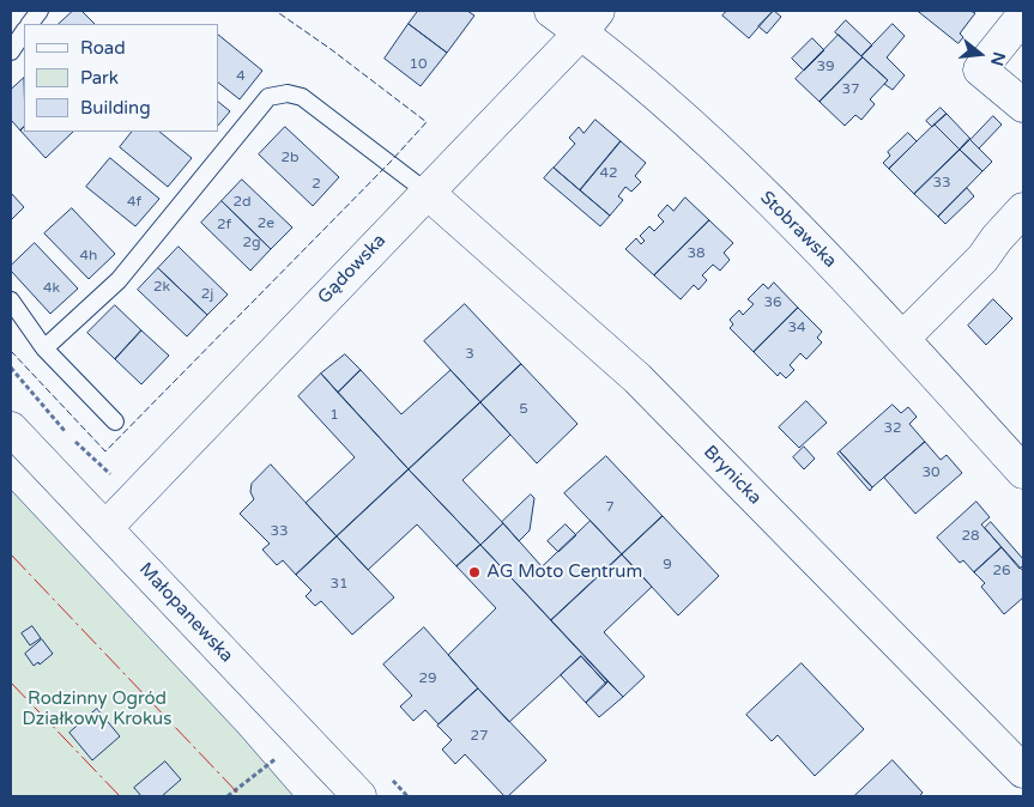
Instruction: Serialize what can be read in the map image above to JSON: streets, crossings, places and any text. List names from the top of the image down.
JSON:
{
  "streets": {
    "street": [
      "Stobrawska",
      "Gądowska",
      "Brynicka",
      "Małopanewska"
    ]
  },
  "crossings": [
    ["Stobrawska", "Gądowska"],
    ["Gądowska", "Brynicka"],
    ["Gądowska", "Małopanewska"]
  ],
  "parks": ["Rodzinny Ogród Działkowy Krokus"],
  "places": ["AG Moto Centrum"],
  "house_numbers": [
    "10",
    "39",
    "4",
    "37",
    "2b",
    "42",
    "33",
    "2",
    "4f",
    "2d",
    "2e",
    "2f",
    "2g",
    "38",
    "4h",
    "2k",
    "4k",
    "2j",
    "36",
    "34",
    "3",
    "5",
    "1",
    "32",
    "30",
    "7",
    "33",
    "28",
    "9",
    "26",
    "31",
    "29",
    "27"
  ],
  "legend": ["Road", "Park", "Building"],
  "north": "right"
}
